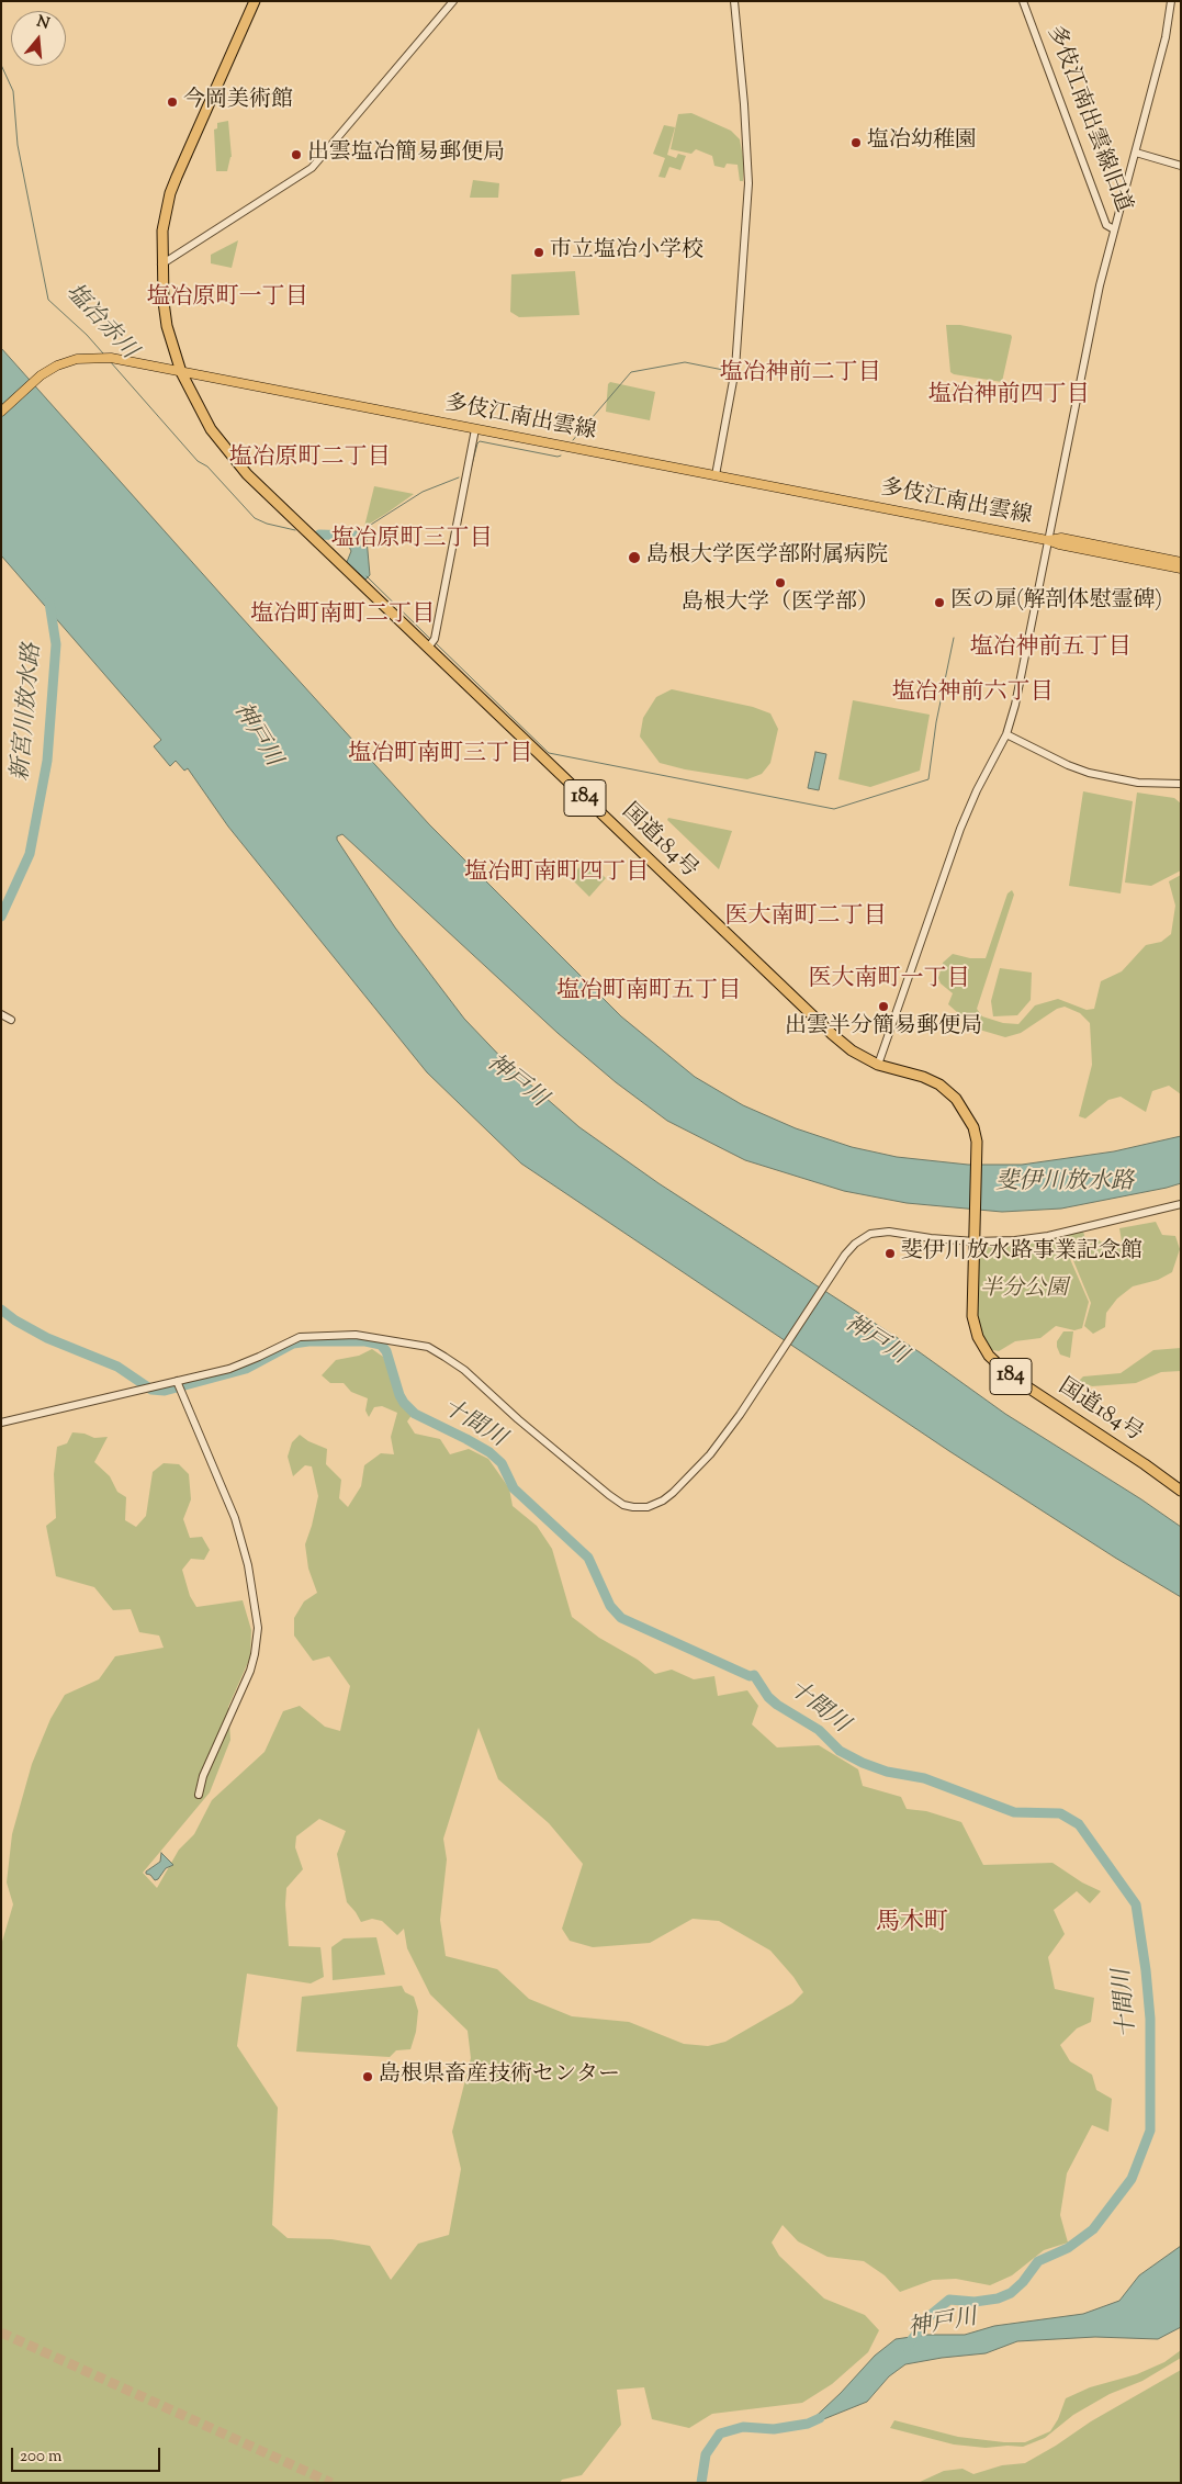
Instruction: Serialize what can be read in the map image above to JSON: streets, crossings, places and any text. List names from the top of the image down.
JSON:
{
  "streets": {
    "highway": ["184", "国道184号"],
    "main road": ["多伎江南出雲線"],
    "street": ["多伎江南出雲線旧道"]
  },
  "crossings": [
    ["多伎江南出雲線旧道", "多伎江南出雲線"],
    ["多伎江南出雲線旧道", "国道184号"],
    ["多伎江南出雲線", "国道184号"]
  ],
  "districts": [
    "塩冶原町一丁目",
    "塩冶神前二丁目",
    "塩冶神前四丁目",
    "塩冶原町二丁目",
    "塩冶原町三丁目",
    "塩冶町南町二丁目",
    "塩冶神前五丁目",
    "塩冶神前六丁目",
    "塩冶町南町三丁目",
    "塩冶町南町四丁目",
    "医大南町二丁目",
    "医大南町一丁目",
    "塩冶町南町五丁目",
    "馬木町"
  ],
  "water": [
    "塩冶赤川",
    "新宮川放水路",
    "神戸川",
    "斐伊川放水路",
    "十間川"
  ],
  "parks": ["半分公園"],
  "places": [
    "今岡美術館",
    "塩冶幼稚園",
    "出雲塩冶簡易郵便局",
    "市立塩冶小学校",
    "島根大学医学部附属病院",
    "島根大学（医学部）",
    "医の扉(解剖体慰霊碑)",
    "出雲半分簡易郵便局",
    "斐伊川放水路事業記念館",
    "島根県畜産技術センター"
  ],
  "scale_bar": "200 m",
  "north": "top"
}
